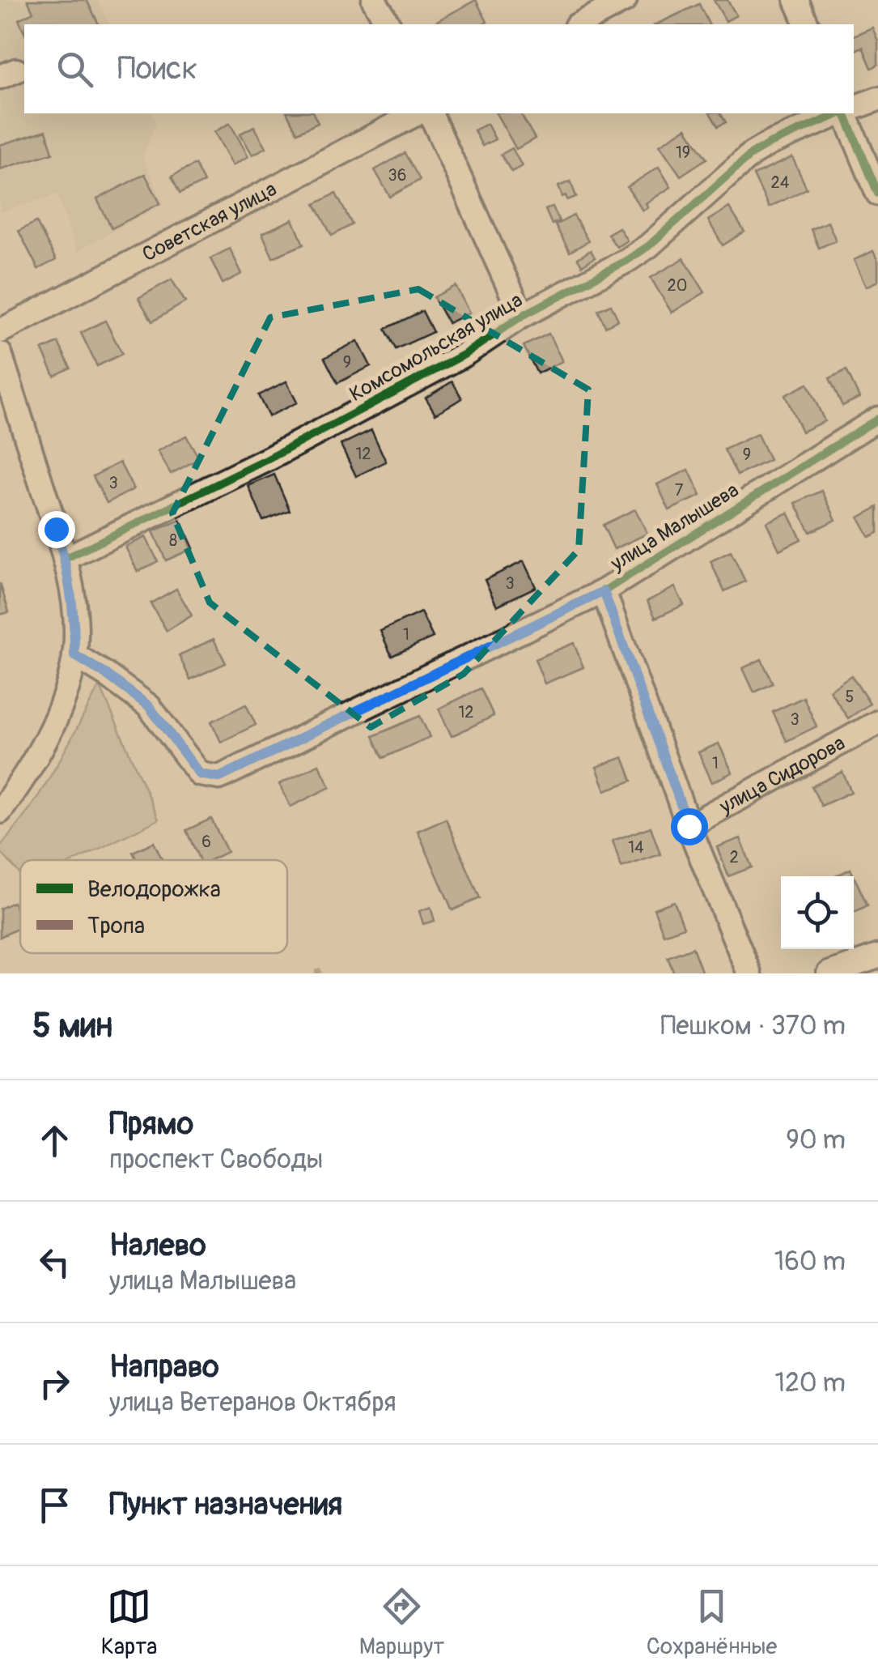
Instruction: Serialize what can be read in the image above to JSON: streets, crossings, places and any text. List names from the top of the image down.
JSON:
{
  "streets": {
    "street": [
      "Советская улица",
      "Комсомольская улица",
      "улица Малышева",
      "улица Сидорова"
    ]
  },
  "house_numbers": [
    "19",
    "36",
    "24",
    "20",
    "9",
    "12",
    "9",
    "3",
    "7",
    "8",
    "3",
    "1",
    "5",
    "12",
    "3",
    "1",
    "6",
    "14",
    "2"
  ],
  "legend": ["Велодорожка", "Тропа"],
  "page": {
    "search": "Поиск",
    "heading": ["5 мин", "Пешком · 370 m"],
    "list": [
      ["Прямо", "проспект Свободы", "90 m"],
      ["Налево", "улица Малышева", "160 m"],
      ["Направо", "улица Ветеранов Октября", "120 m"],
      "Пункт назначения"
    ],
    "nav": ["Карта", "Маршрут", "Сохранённые"]
  }
}
